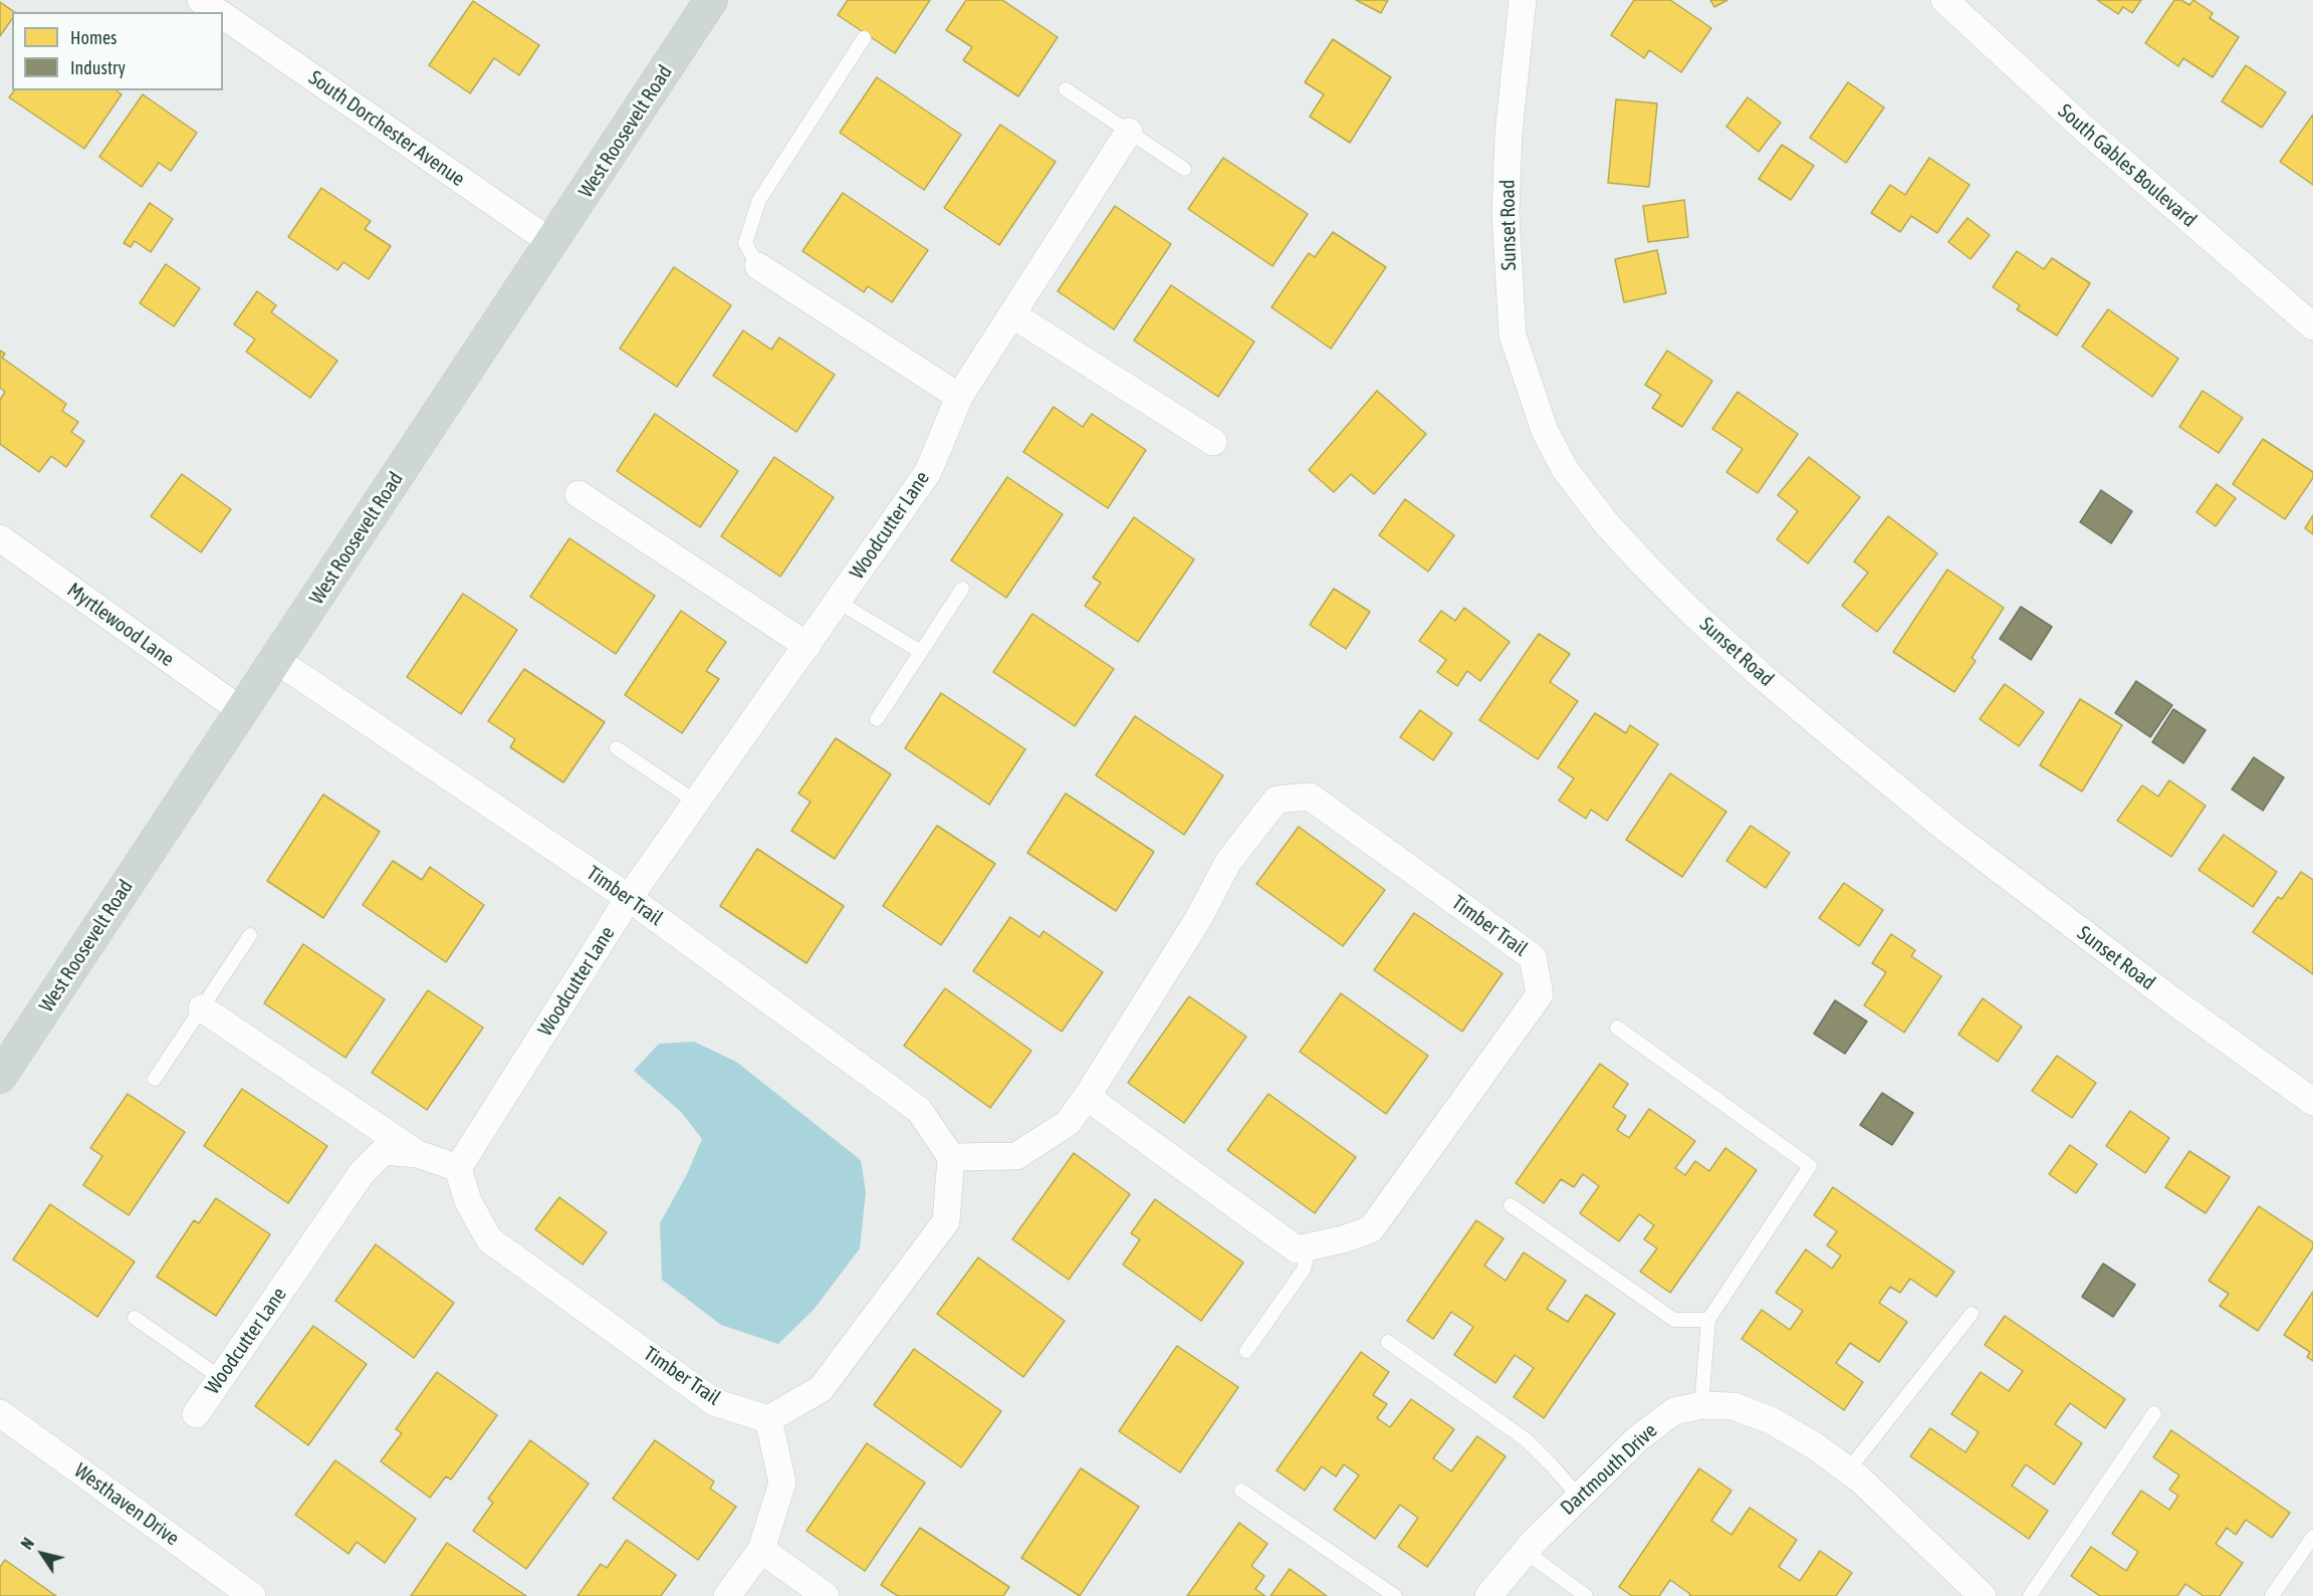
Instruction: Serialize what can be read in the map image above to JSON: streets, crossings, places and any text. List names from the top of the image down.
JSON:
{
  "streets": {
    "main road": ["West Roosevelt Road"],
    "street": [
      "South Dorchester Avenue",
      "South Gables Boulevard",
      "Sunset Road",
      "Woodcutter Lane",
      "Myrtlewood Lane",
      "Timber Trail",
      "Dartmouth Drive",
      "Westhaven Drive"
    ]
  },
  "crossings": [
    ["South Dorchester Avenue", "West Roosevelt Road"],
    ["West Roosevelt Road", "Myrtlewood Lane"],
    ["West Roosevelt Road", "Timber Trail"],
    ["Woodcutter Lane", "Timber Trail"]
  ],
  "legend": ["Homes", "Industry"],
  "north": "top left"
}
